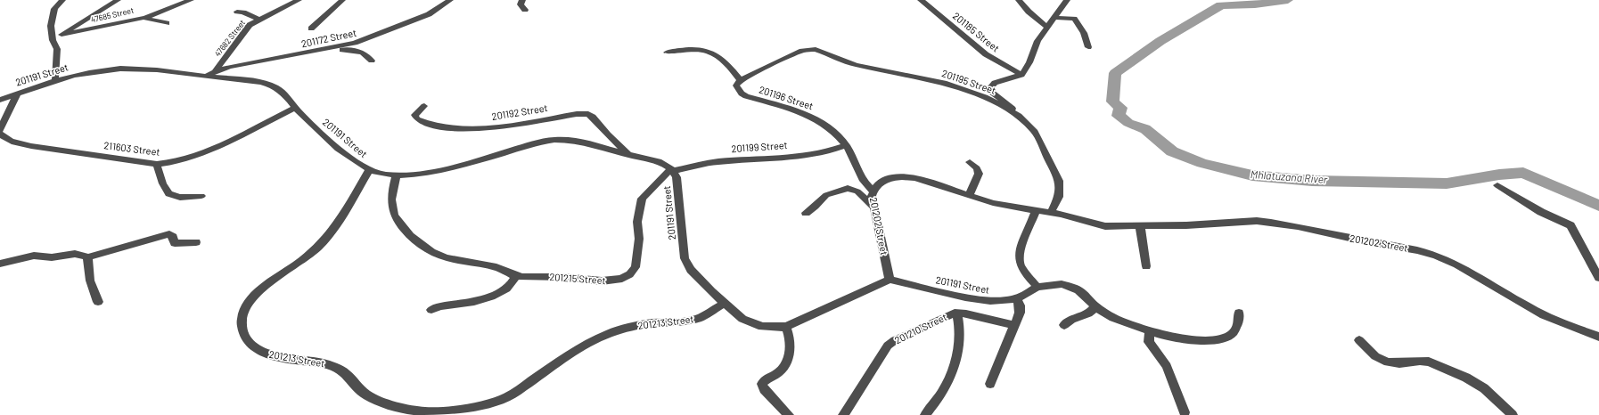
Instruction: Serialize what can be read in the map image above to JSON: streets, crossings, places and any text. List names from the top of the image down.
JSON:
{
  "streets": {
    "street": [
      "47685 Street",
      "201185 Street",
      "47682 Street",
      "201172 Street",
      "201191 Street",
      "201195 Street",
      "201196 Street",
      "201192 Street",
      "201199 Street",
      "211603 Street",
      "201202 Street",
      "201215 Street",
      "201213 Street",
      "201210 Street"
    ]
  },
  "crossings": [
    ["47682 Street", "201172 Street"],
    ["201172 Street", "201191 Street"],
    ["201191 Street", "201192 Street"],
    ["201191 Street", "201199 Street"],
    ["201191 Street", "211603 Street"],
    ["201191 Street", "201202 Street"],
    ["201191 Street", "201215 Street"],
    ["201191 Street", "201213 Street"],
    ["201195 Street", "201196 Street"],
    ["201195 Street", "201202 Street"],
    ["201196 Street", "201199 Street"],
    ["201196 Street", "201202 Street"],
    ["201199 Street", "201215 Street"]
  ],
  "water": ["Mhlatuzana River"]
}
